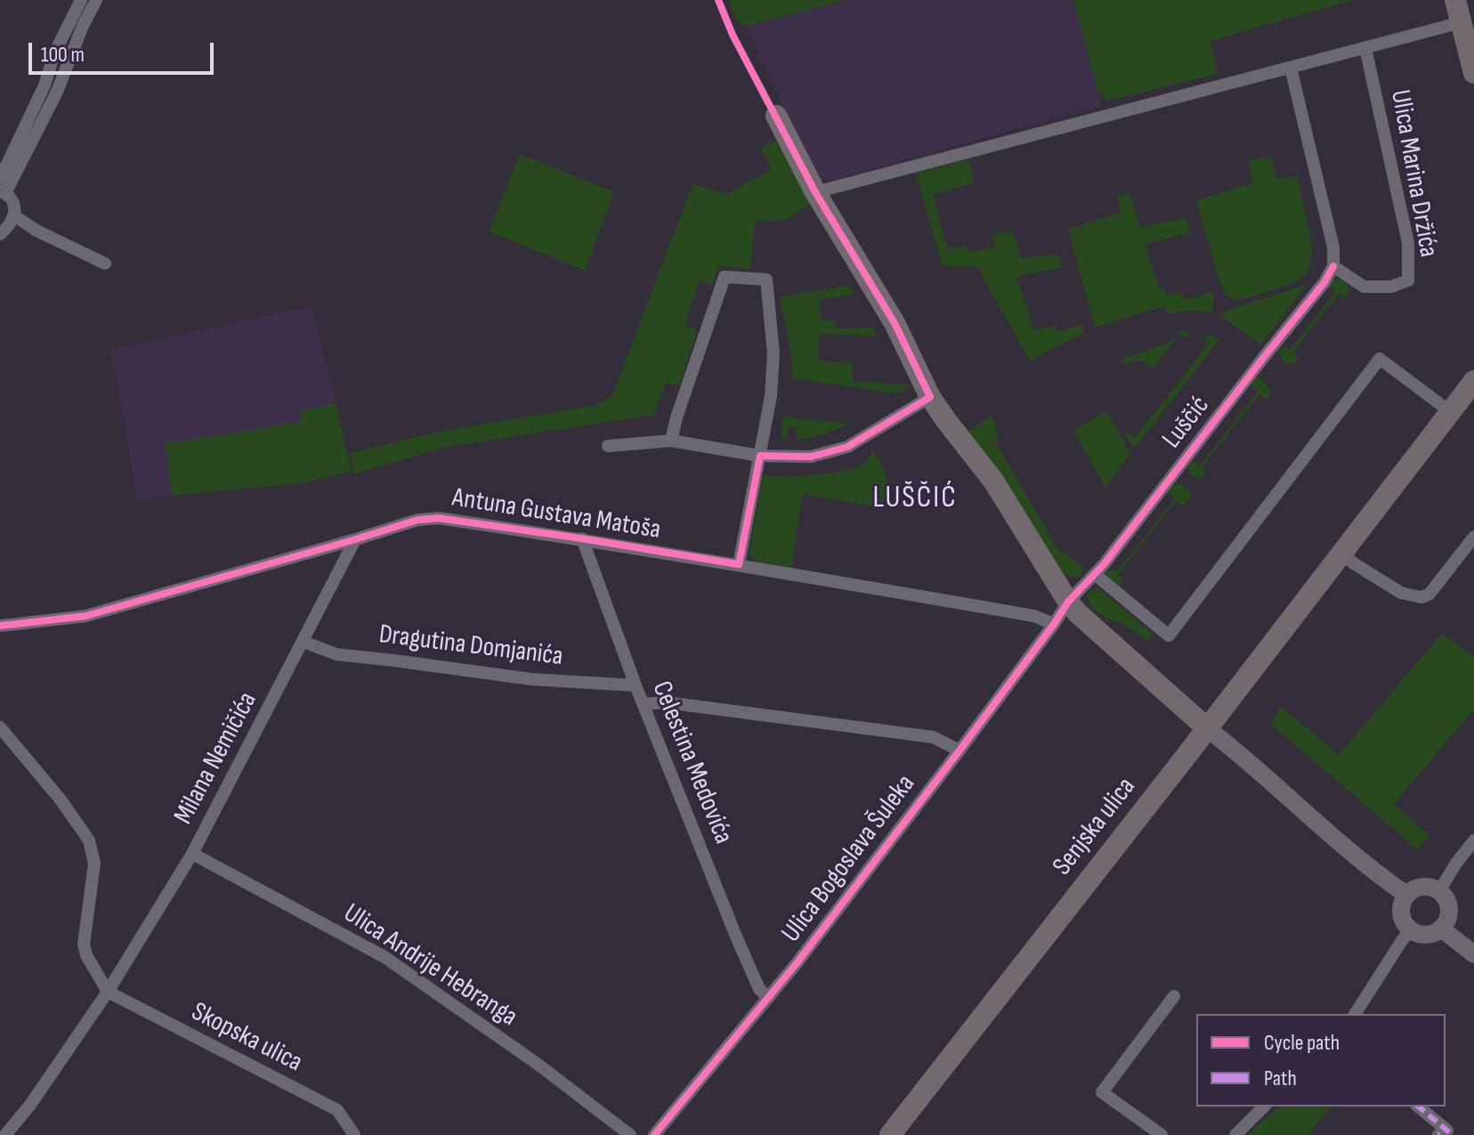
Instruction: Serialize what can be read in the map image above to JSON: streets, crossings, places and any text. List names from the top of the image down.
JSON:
{
  "streets": {
    "main road": ["Senjska ulica"],
    "street": [
      "Ulica Marina Držića",
      "Luščić",
      "Antuna Gustava Matoša",
      "Dragutina Domjanića",
      "Milana Nemičića",
      "Celestina Medovića",
      "Ulica Bogoslava Šuleka",
      "Ulica Andrije Hebranga",
      "Skopska ulica"
    ]
  },
  "crossings": [
    ["Ulica Marina Držića", "Luščić"],
    ["Luščić", "Ulica Bogoslava Šuleka"],
    ["Antuna Gustava Matoša", "Milana Nemičića"],
    ["Antuna Gustava Matoša", "Celestina Medovića"],
    ["Antuna Gustava Matoša", "Ulica Bogoslava Šuleka"],
    ["Dragutina Domjanića", "Milana Nemičića"],
    ["Dragutina Domjanića", "Celestina Medovića"],
    ["Milana Nemičića", "Ulica Andrije Hebranga"],
    ["Milana Nemičića", "Skopska ulica"],
    ["Celestina Medovića", "Ulica Bogoslava Šuleka"]
  ],
  "districts": ["LUŠČIĆ"],
  "legend": ["Cycle path", "Path"],
  "scale_bar": "100 m"
}
